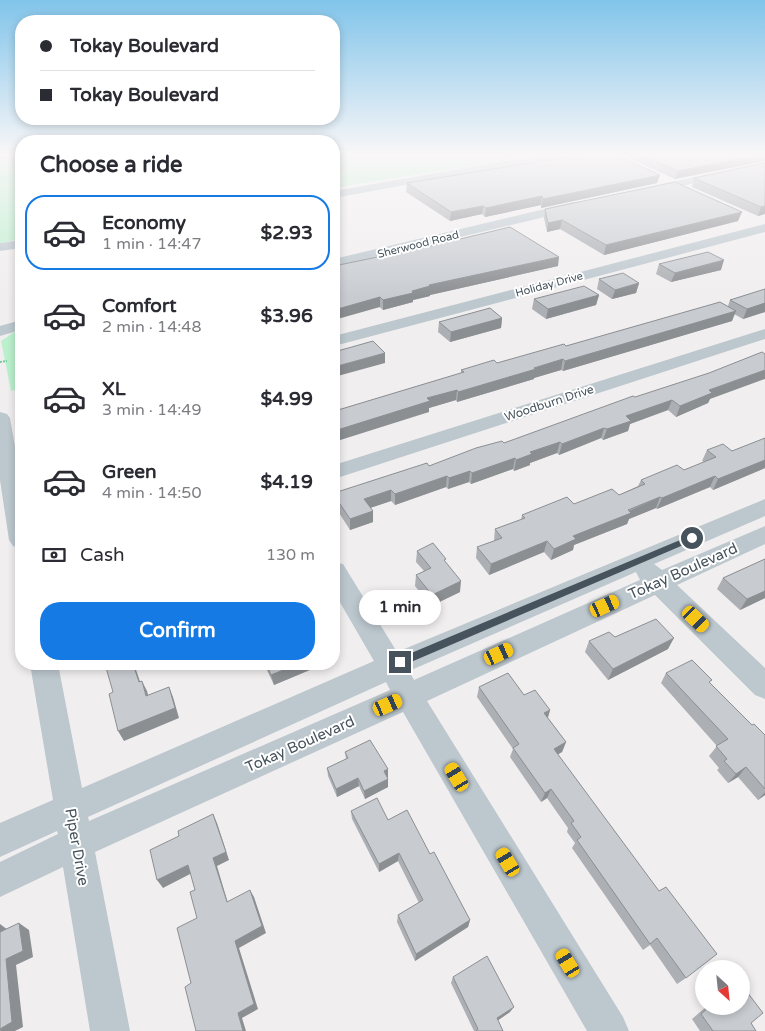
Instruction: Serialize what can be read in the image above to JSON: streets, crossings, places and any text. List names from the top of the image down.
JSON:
{
  "streets": {
    "street": [
      "Sherwood Road",
      "Holiday Drive",
      "Woodburn Drive",
      "Tokay Boulevard",
      "Piper Drive"
    ]
  },
  "crossings": [
    ["Tokay Boulevard", "Piper Drive"]
  ],
  "north": "bottom right",
  "page": {
    "banner": ["Tokay Boulevard", "Tokay Boulevard"],
    "heading": "Choose a ride",
    "list": [
      {
        "name": "Economy",
        "note": "1 min · 14:47",
        "value": "$2.93"
      },
      {
        "name": "Comfort",
        "note": "2 min · 14:48",
        "value": "$3.96"
      },
      {
        "name": "XL",
        "note": "3 min · 14:49",
        "value": "$4.99"
      },
      {
        "name": "Green",
        "note": "4 min · 14:50",
        "value": "$4.19"
      }
    ],
    "pay": ["Cash", "130 m"],
    "bubble": "1 min",
    "buttons": "Confirm"
  }
}
